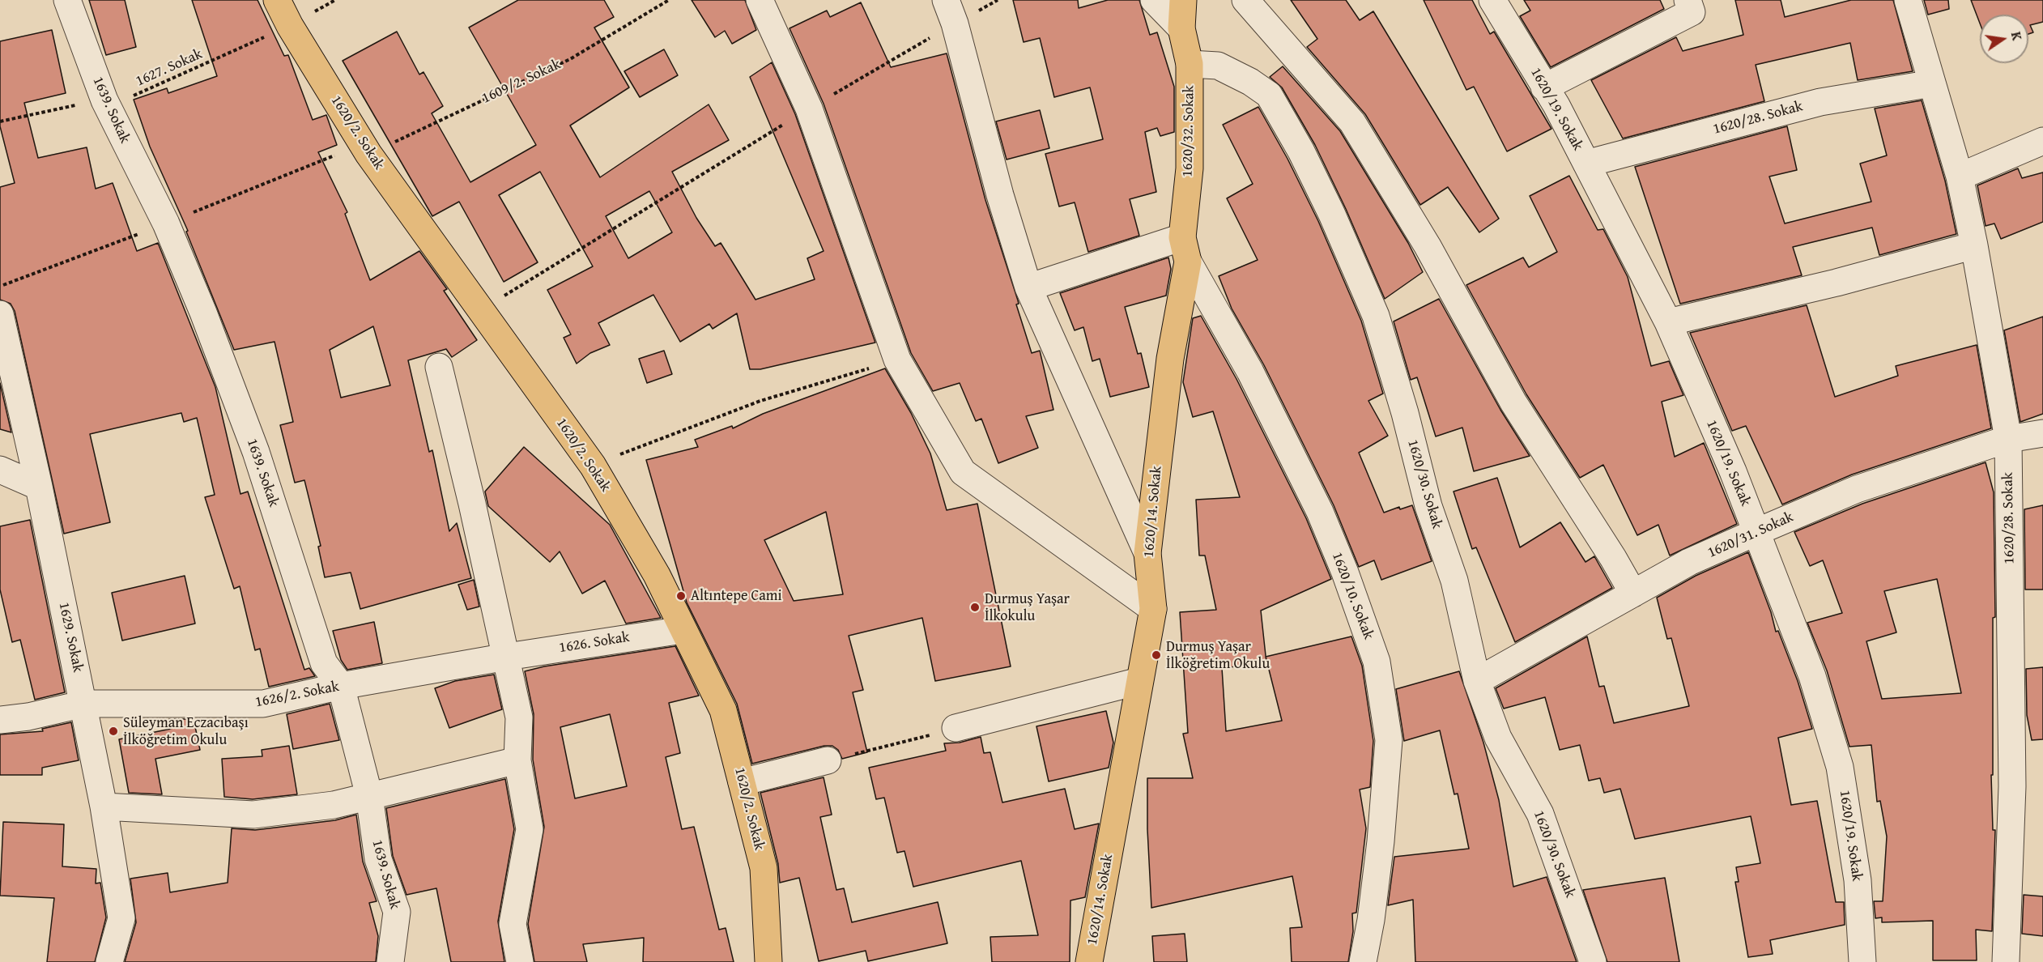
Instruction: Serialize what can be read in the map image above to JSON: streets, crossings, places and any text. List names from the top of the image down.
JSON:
{
  "streets": {
    "main road": ["1620/32. Sokak", "1620/2. Sokak", "1620/14. Sokak"],
    "street": [
      "1620/19. Sokak",
      "1639. Sokak",
      "1620/28. Sokak",
      "1620/30. Sokak",
      "1620/31. Sokak",
      "1620/10. Sokak",
      "1629. Sokak",
      "1626. Sokak",
      "1626/2. Sokak"
    ],
    "path": ["1627. Sokak", "1609/2. Sokak"]
  },
  "crossings": [
    ["1627. Sokak", "1639. Sokak"],
    ["1627. Sokak", "1620/2. Sokak"],
    ["1609/2. Sokak", "1620/2. Sokak"],
    ["1620/19. Sokak", "1620/28. Sokak"],
    ["1620/19. Sokak", "1620/31. Sokak"],
    ["1639. Sokak", "1626/2. Sokak"],
    ["1620/28. Sokak", "1620/31. Sokak"],
    ["1620/32. Sokak", "1620/30. Sokak"],
    ["1620/32. Sokak", "1620/14. Sokak"],
    ["1620/32. Sokak", "1620/10. Sokak"],
    ["1620/2. Sokak", "1626. Sokak"],
    ["1620/30. Sokak", "1620/31. Sokak"],
    ["1620/14. Sokak", "1620/10. Sokak"],
    ["1629. Sokak", "1626/2. Sokak"],
    ["1626. Sokak", "1626/2. Sokak"]
  ],
  "places": [
    "Altıntepe Cami",
    "Durmuş Yaşar İlkokulu",
    "Durmuş Yaşar İlköğretim Okulu",
    "Süleyman Eczacıbaşı İlköğretim Okulu"
  ],
  "north": "right"
}
